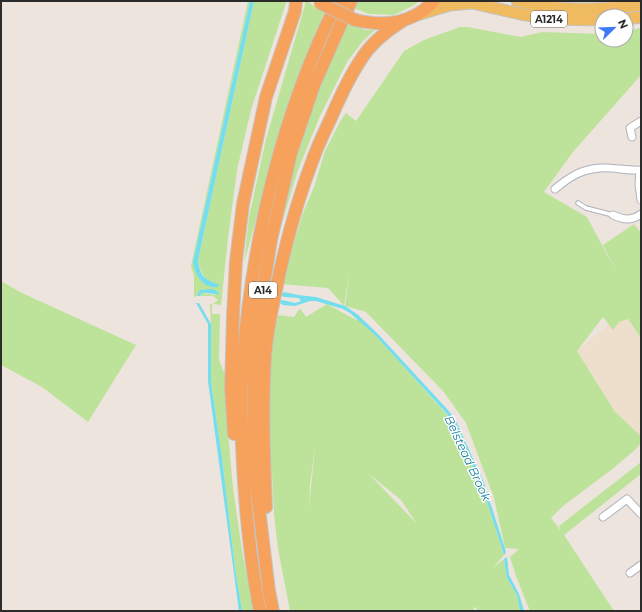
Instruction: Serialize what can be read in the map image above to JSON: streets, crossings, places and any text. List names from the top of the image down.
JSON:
{
  "streets": {
    "highway": ["A14"],
    "main road": ["A1214"]
  },
  "water": ["Belstead Brook"],
  "north": "top right"
}
